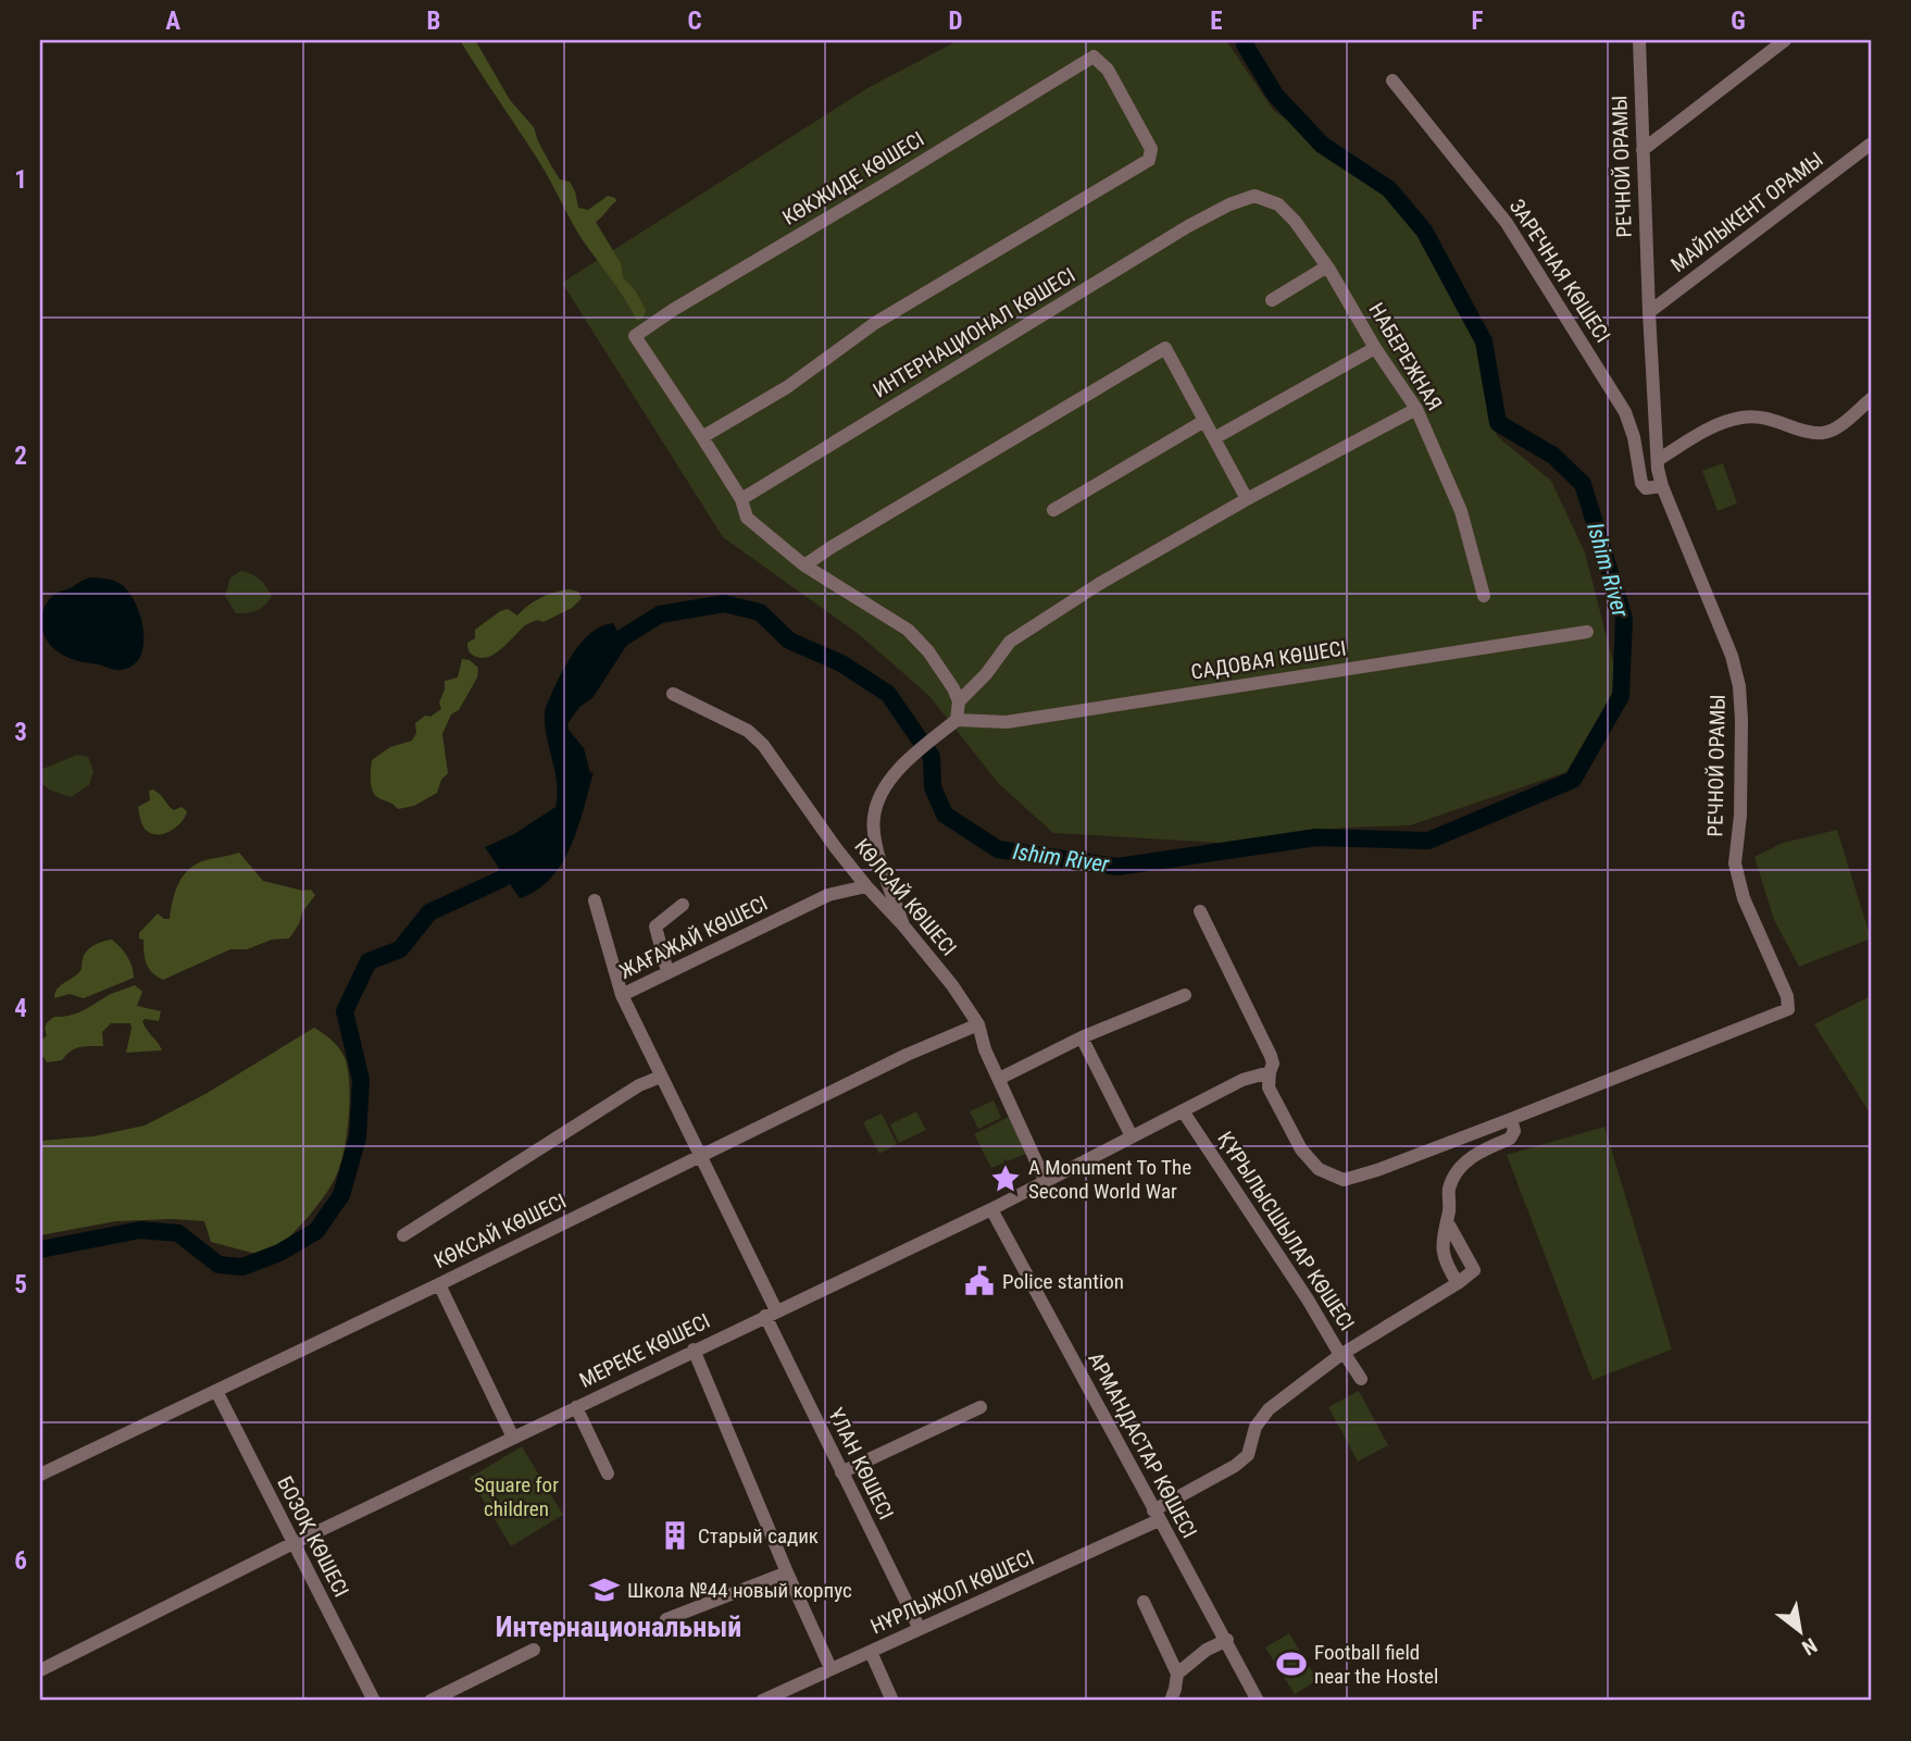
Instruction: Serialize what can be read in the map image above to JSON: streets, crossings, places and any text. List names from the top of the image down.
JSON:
{
  "streets": {
    "street": [
      "РЕЧНОЙ ОРАМЫ",
      "КӨКЖИДЕ КӨШЕСІ",
      "МАЙЛЫКЕНТ ОРАМЫ",
      "ЗАРЕЧНАЯ КӨШЕСІ",
      "ИНТЕРНАЦИОНАЛ КӨШЕСІ",
      "НАБЕРЕЖНАЯ",
      "САДОВАЯ КӨШЕСІ",
      "КӨЛСАЙ КӨШЕСІ",
      "ЖАҒАЖАЙ КӨШЕСІ",
      "КӨКСАЙ КӨШЕСІ",
      "ҚҰРЫЛЫСШЫЛАР КӨШЕСІ",
      "МЕРЕКЕ КӨШЕСІ",
      "АРМАНДАСТАР КӨШЕСІ",
      "ҰЛАН КӨШЕСІ",
      "БОЗОҚ КӨШЕСІ",
      "НҰРЛЫЖОЛ КӨШЕСІ"
    ]
  },
  "crossings": [
    ["РЕЧНОЙ ОРАМЫ", "МАЙЛЫКЕНТ ОРАМЫ"],
    ["РЕЧНОЙ ОРАМЫ", "ЗАРЕЧНАЯ КӨШЕСІ"],
    ["РЕЧНОЙ ОРАМЫ", "МЕРЕКЕ КӨШЕСІ"],
    ["ИНТЕРНАЦИОНАЛ КӨШЕСІ", "НАБЕРЕЖНАЯ"],
    ["КӨЛСАЙ КӨШЕСІ", "ЖАҒАЖАЙ КӨШЕСІ"],
    ["КӨЛСАЙ КӨШЕСІ", "КӨКСАЙ КӨШЕСІ"],
    ["КӨЛСАЙ КӨШЕСІ", "МЕРЕКЕ КӨШЕСІ"],
    ["ЖАҒАЖАЙ КӨШЕСІ", "КӨКСАЙ КӨШЕСІ"],
    ["ЖАҒАЖАЙ КӨШЕСІ", "ҰЛАН КӨШЕСІ"],
    ["КӨКСАЙ КӨШЕСІ", "ҰЛАН КӨШЕСІ"],
    ["КӨКСАЙ КӨШЕСІ", "БОЗОҚ КӨШЕСІ"],
    ["ҚҰРЫЛЫСШЫЛАР КӨШЕСІ", "МЕРЕКЕ КӨШЕСІ"],
    ["ҚҰРЫЛЫСШЫЛАР КӨШЕСІ", "АРМАНДАСТАР КӨШЕСІ"],
    ["ҚҰРЫЛЫСШЫЛАР КӨШЕСІ", "НҰРЛЫЖОЛ КӨШЕСІ"],
    ["МЕРЕКЕ КӨШЕСІ", "АРМАНДАСТАР КӨШЕСІ"],
    ["МЕРЕКЕ КӨШЕСІ", "ҰЛАН КӨШЕСІ"],
    ["МЕРЕКЕ КӨШЕСІ", "БОЗОҚ КӨШЕСІ"],
    ["АРМАНДАСТАР КӨШЕСІ", "НҰРЛЫЖОЛ КӨШЕСІ"],
    ["ҰЛАН КӨШЕСІ", "НҰРЛЫЖОЛ КӨШЕСІ"]
  ],
  "districts": ["Интернациональный"],
  "water": ["Ishim River"],
  "parks": ["Square for children"],
  "places": {
    "place": ["A Monument To The Second World War"],
    "public building": ["Police stantion"],
    "building": ["Старый садик"],
    "school or university": ["Школа №44 новый корпус"],
    "sports": ["Football field near the Hostel"]
  },
  "north": "bottom right",
  "grid": {
    "columns": [
      "A",
      "B",
      "C",
      "D",
      "E",
      "F",
      "G"
    ],
    "rows": [
      "1",
      "2",
      "3",
      "4",
      "5",
      "6"
    ]
  }
}
